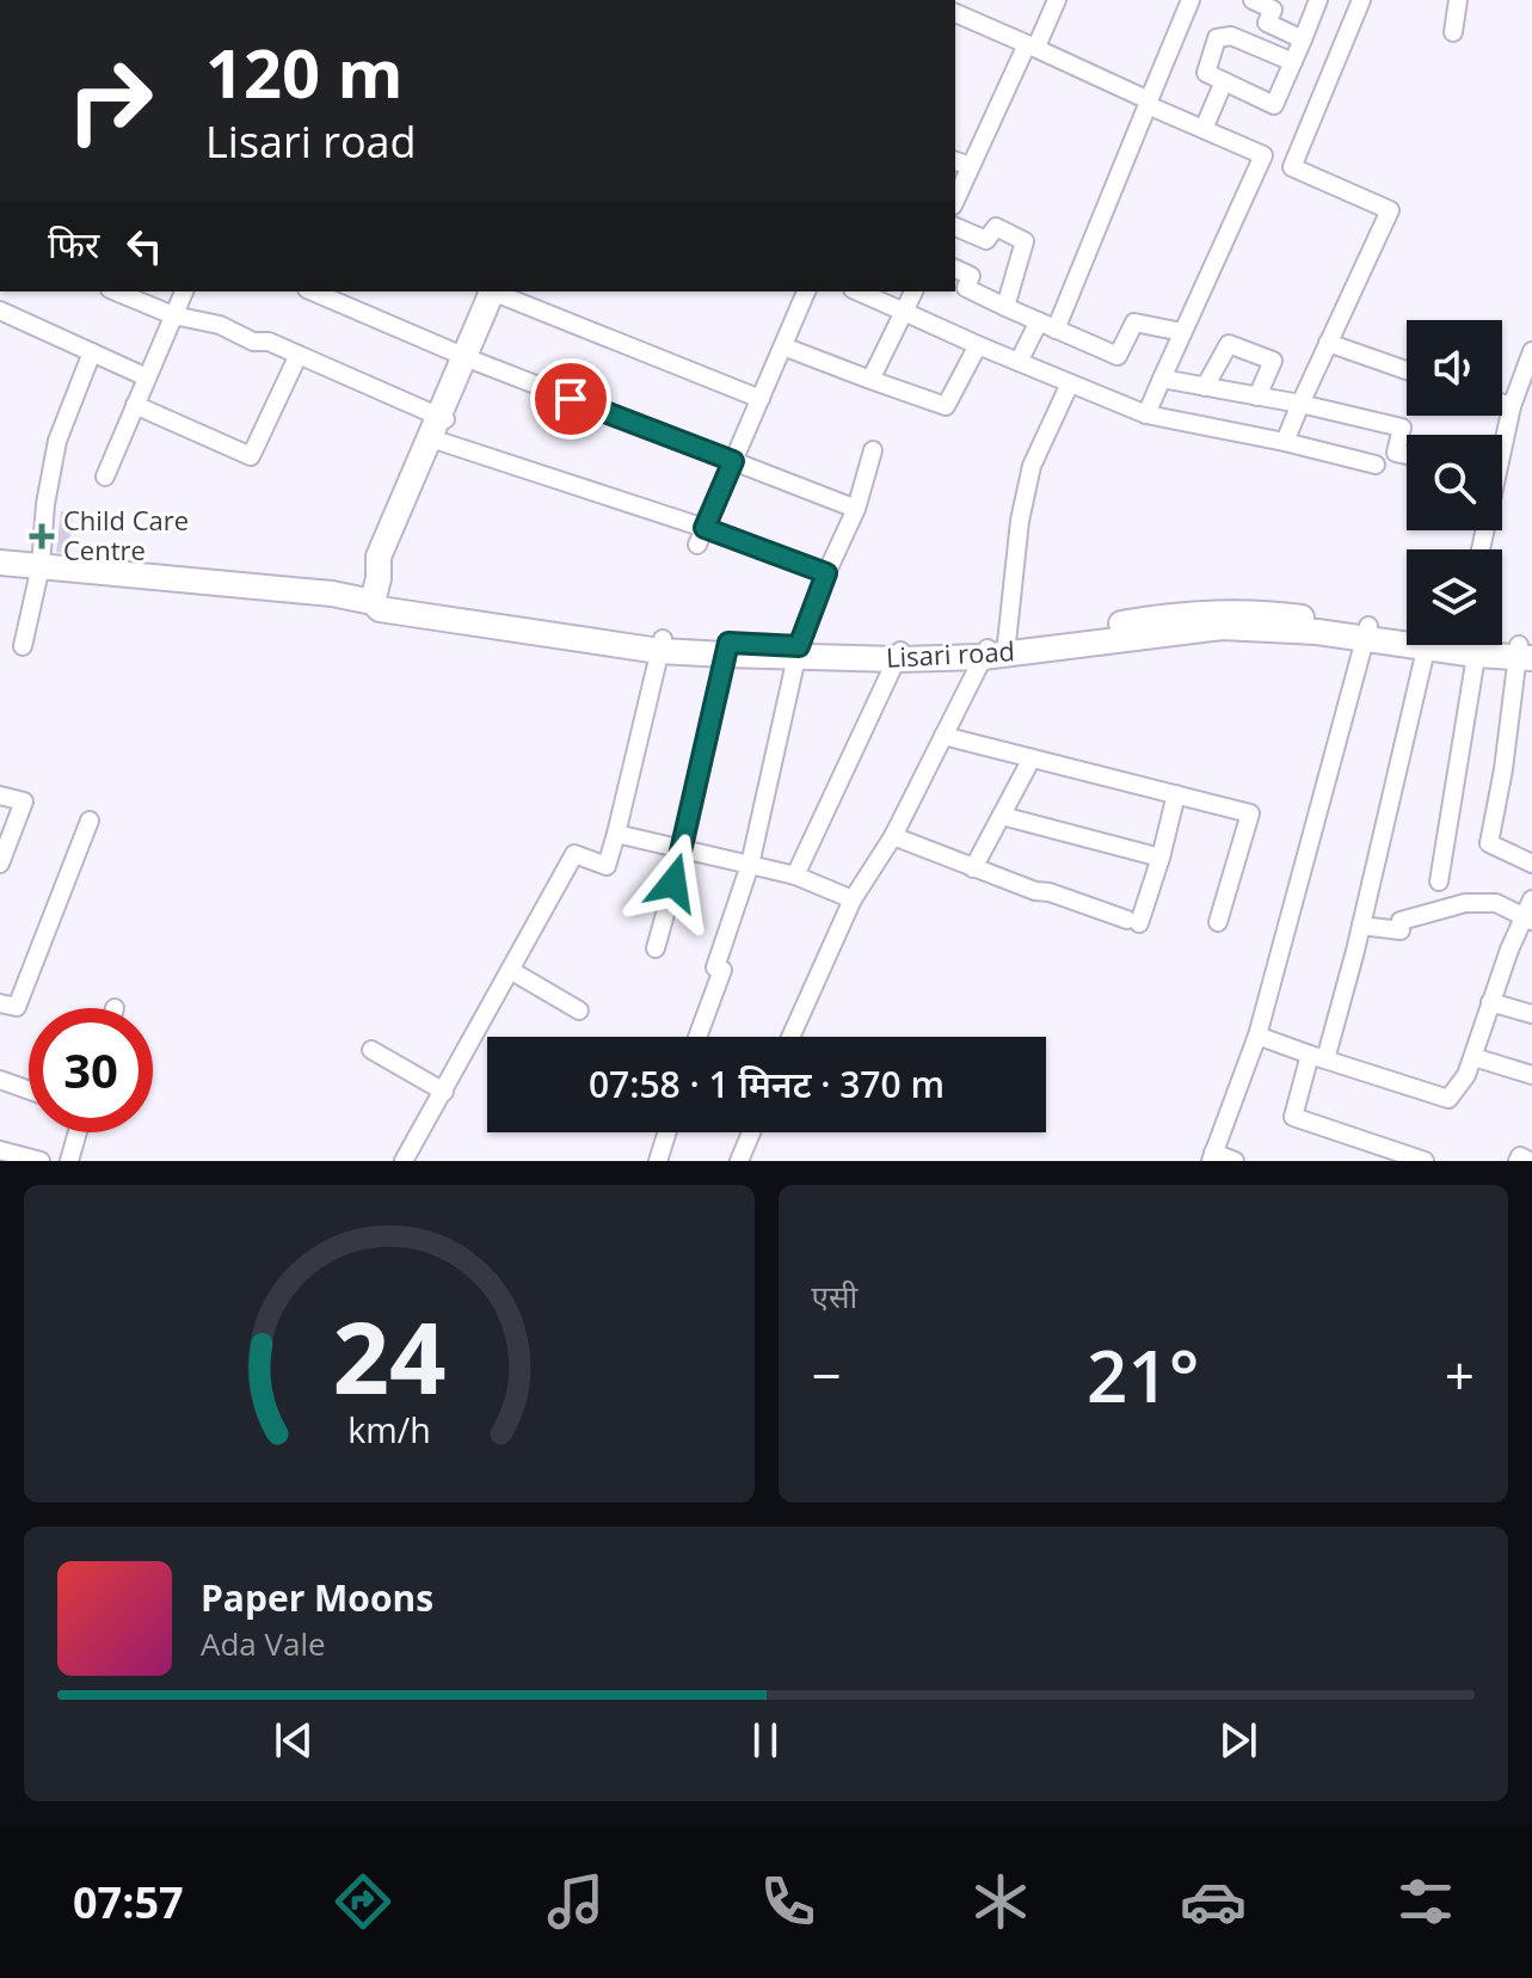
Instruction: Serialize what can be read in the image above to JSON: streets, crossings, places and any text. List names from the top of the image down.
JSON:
{
  "streets": {
    "street": ["Lisari road"]
  },
  "places": {
    "health": ["Child Care Centre"]
  },
  "page": {
    "turn": ["120 m", "Lisari road"],
    "then": "फिर",
    "limit": "30",
    "trip": "07:58 · 1 मिनट · 370 m",
    "tile": "एसी",
    "heat": ["−", "21°", "+"],
    "song": ["Paper Moons", "Ada Vale"],
    "tabs": "07:57",
    "gauge": ["24", "km/h"]
  }
}
